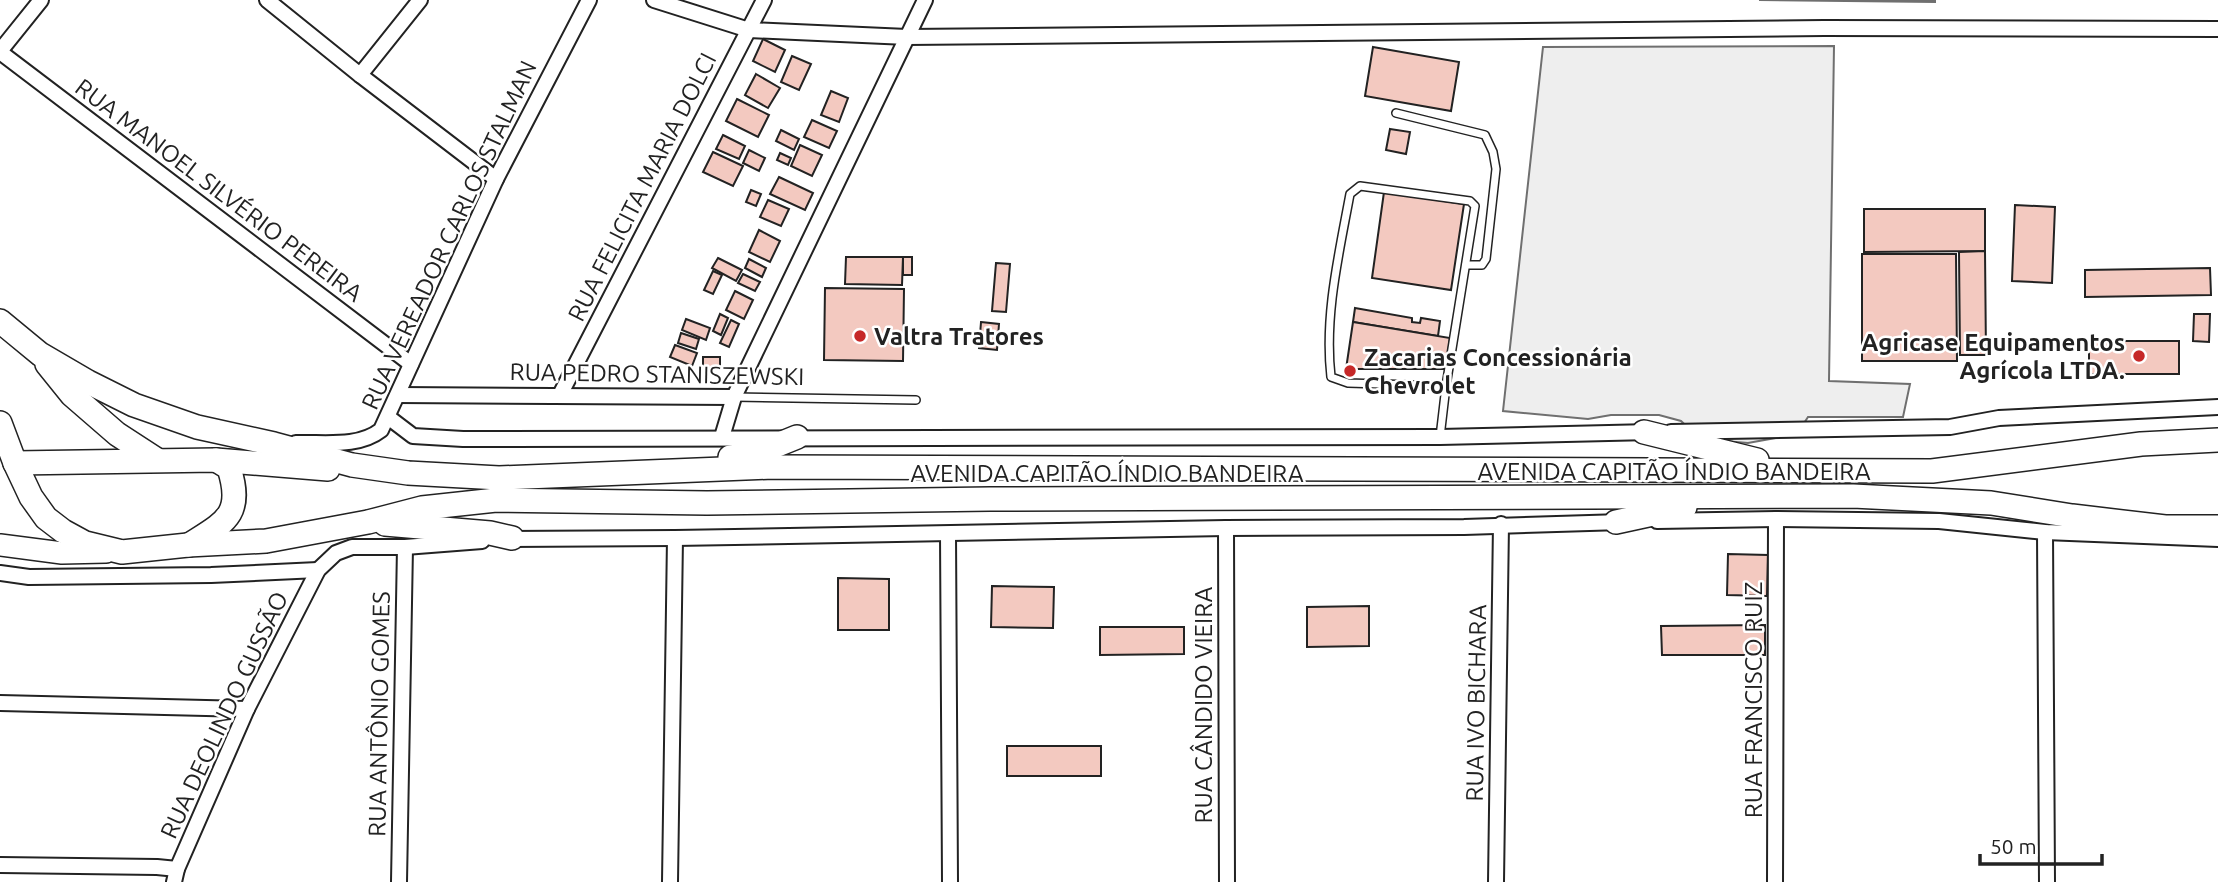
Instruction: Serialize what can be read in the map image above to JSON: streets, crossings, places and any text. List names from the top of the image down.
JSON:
{
  "streets": {
    "main road": ["AVENIDA CAPITÃO ÍNDIO BANDEIRA"],
    "street": [
      "RUA FELICITA MARIA DOLCI",
      "RUA MANOEL SILVÉRIO PEREIRA",
      "RUA VEREADOR CARLOS STALMAN",
      "RUA PEDRO STANISZEWSKI",
      "RUA FRANCISCO RUIZ",
      "RUA IVO BICHARA",
      "RUA CÂNDIDO VIEIRA",
      "RUA ANTÔNIO GOMES",
      "RUA DEOLINDO GUSSÃO"
    ]
  },
  "crossings": [
    ["RUA FELICITA MARIA DOLCI", "RUA PEDRO STANISZEWSKI"],
    ["RUA MANOEL SILVÉRIO PEREIRA", "RUA VEREADOR CARLOS STALMAN"],
    ["RUA VEREADOR CARLOS STALMAN", "RUA PEDRO STANISZEWSKI"]
  ],
  "places": ["Valtra Tratores", "Agricase Equipamentos Agrícola LTDA.", "Zacarias Concessionária Chevrolet"],
  "scale_bar": "50 m"
}
